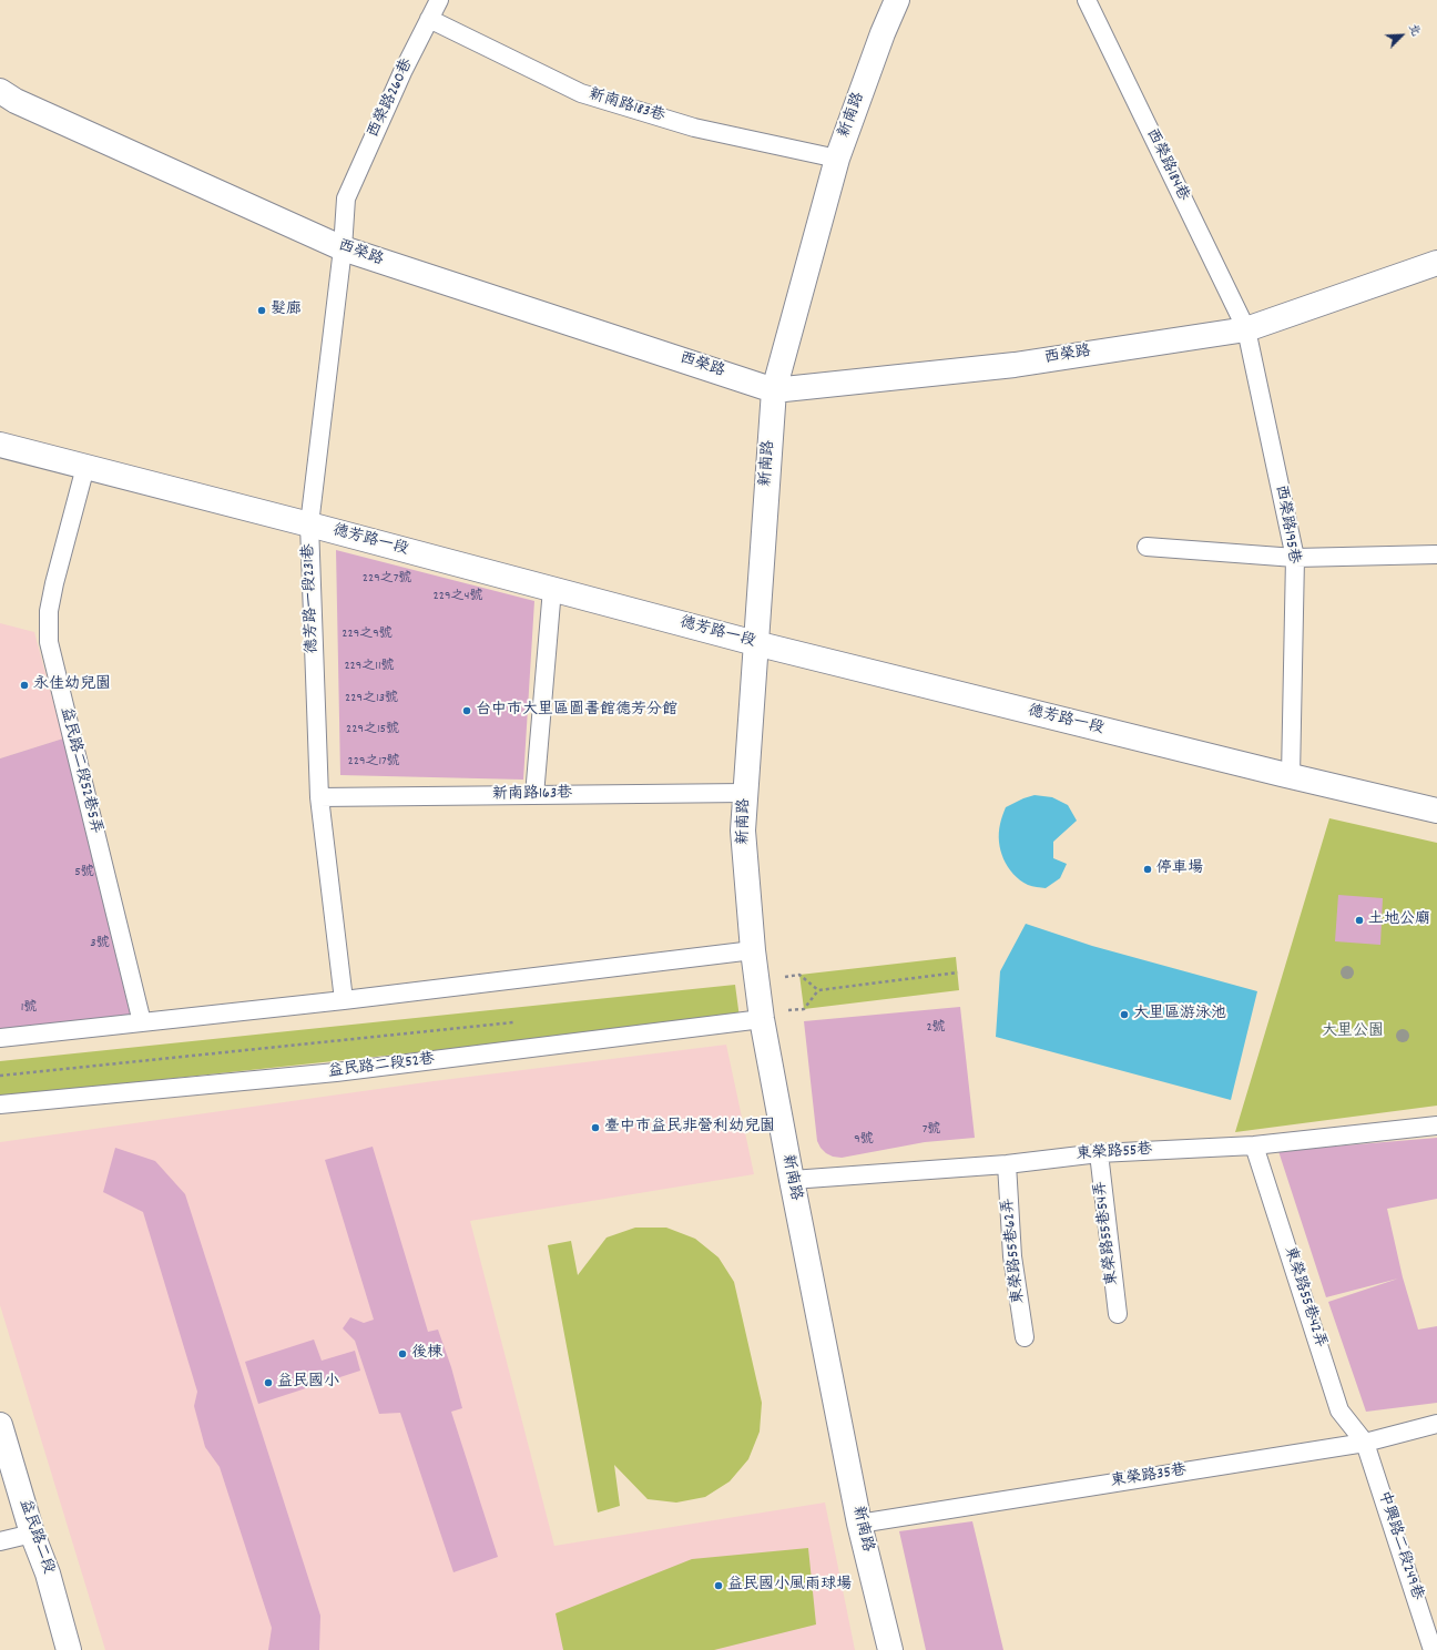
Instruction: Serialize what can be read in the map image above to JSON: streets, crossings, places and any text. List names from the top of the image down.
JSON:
{
  "streets": {
    "street": [
      "新南路",
      "西榮路",
      "德芳路一段",
      "益民路二段"
    ],
    "lane": [
      "西榮路260巷",
      "新南路183巷",
      "西榮路184巷",
      "西榮路195巷",
      "德芳路一段231巷",
      "益民路二段52巷5弄",
      "新南路163巷",
      "益民路二段52巷",
      "東榮路55巷",
      "東榮路55巷54弄",
      "東榮路55巷62弄",
      "東榮路55巷42弄",
      "東榮路35巷",
      "中興路二段249巷"
    ]
  },
  "crossings": [
    ["西榮路260巷", "新南路183巷"],
    ["西榮路260巷", "德芳路一段231巷"],
    ["新南路183巷", "新南路"],
    ["新南路", "西榮路"],
    ["新南路", "德芳路一段"],
    ["新南路", "新南路163巷"],
    ["新南路", "益民路二段52巷"],
    ["新南路", "東榮路55巷"],
    ["新南路", "東榮路35巷"],
    ["西榮路184巷", "西榮路"],
    ["西榮路184巷", "西榮路195巷"],
    ["西榮路", "西榮路195巷"],
    ["西榮路", "德芳路一段231巷"],
    ["西榮路195巷", "德芳路一段"],
    ["德芳路一段", "德芳路一段231巷"],
    ["德芳路一段", "益民路二段52巷5弄"],
    ["德芳路一段231巷", "新南路163巷"],
    ["東榮路55巷", "東榮路55巷54弄"],
    ["東榮路55巷", "東榮路55巷62弄"],
    ["東榮路55巷", "東榮路55巷42弄"],
    ["東榮路55巷42弄", "東榮路35巷"],
    ["東榮路55巷42弄", "中興路二段249巷"],
    ["東榮路35巷", "中興路二段249巷"]
  ],
  "parks": ["大里公園"],
  "places": [
    "髮廊",
    "永佳幼兒園",
    "台中市大里區圖書館德芳分館",
    "停車場",
    "土地公廟",
    "大里區游泳池",
    "臺中市益民非營利幼兒園",
    "後棟",
    "益民國小",
    "益民國小風雨球場"
  ],
  "house_numbers": [
    "229之7號",
    "229之4號",
    "229之9號",
    "229之11號",
    "229之13號",
    "229之15號",
    "229之17號",
    "5號",
    "3號",
    "1號",
    "2號",
    "7號",
    "9號"
  ],
  "north": "top right"
}
